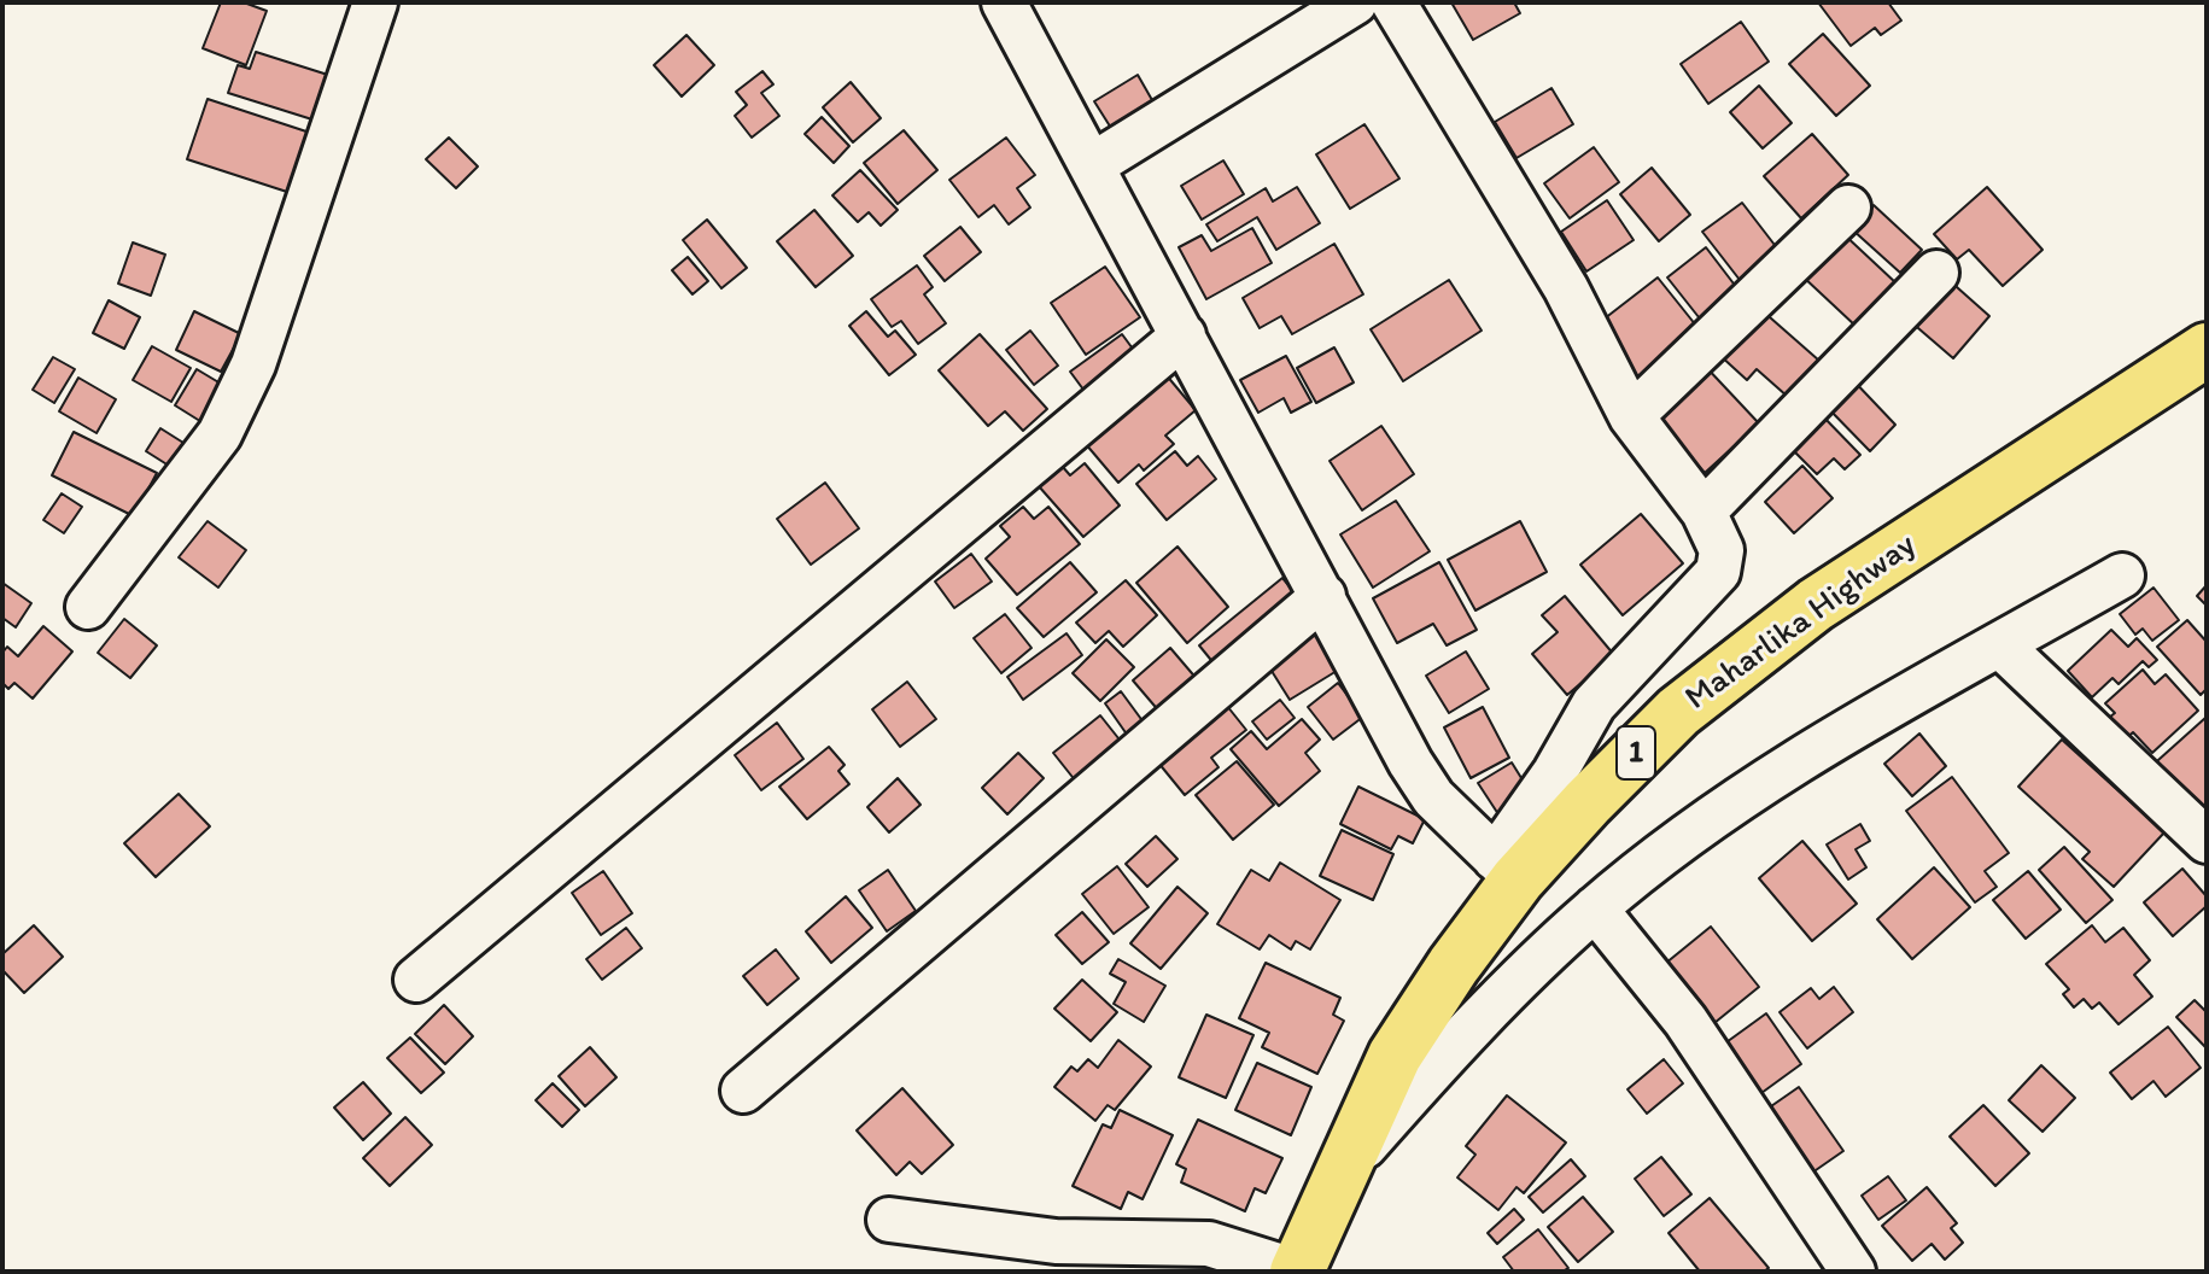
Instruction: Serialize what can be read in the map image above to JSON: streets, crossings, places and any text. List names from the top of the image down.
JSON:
{
  "streets": {
    "highway": ["Maharlika Highway", "1"]
  }
}
